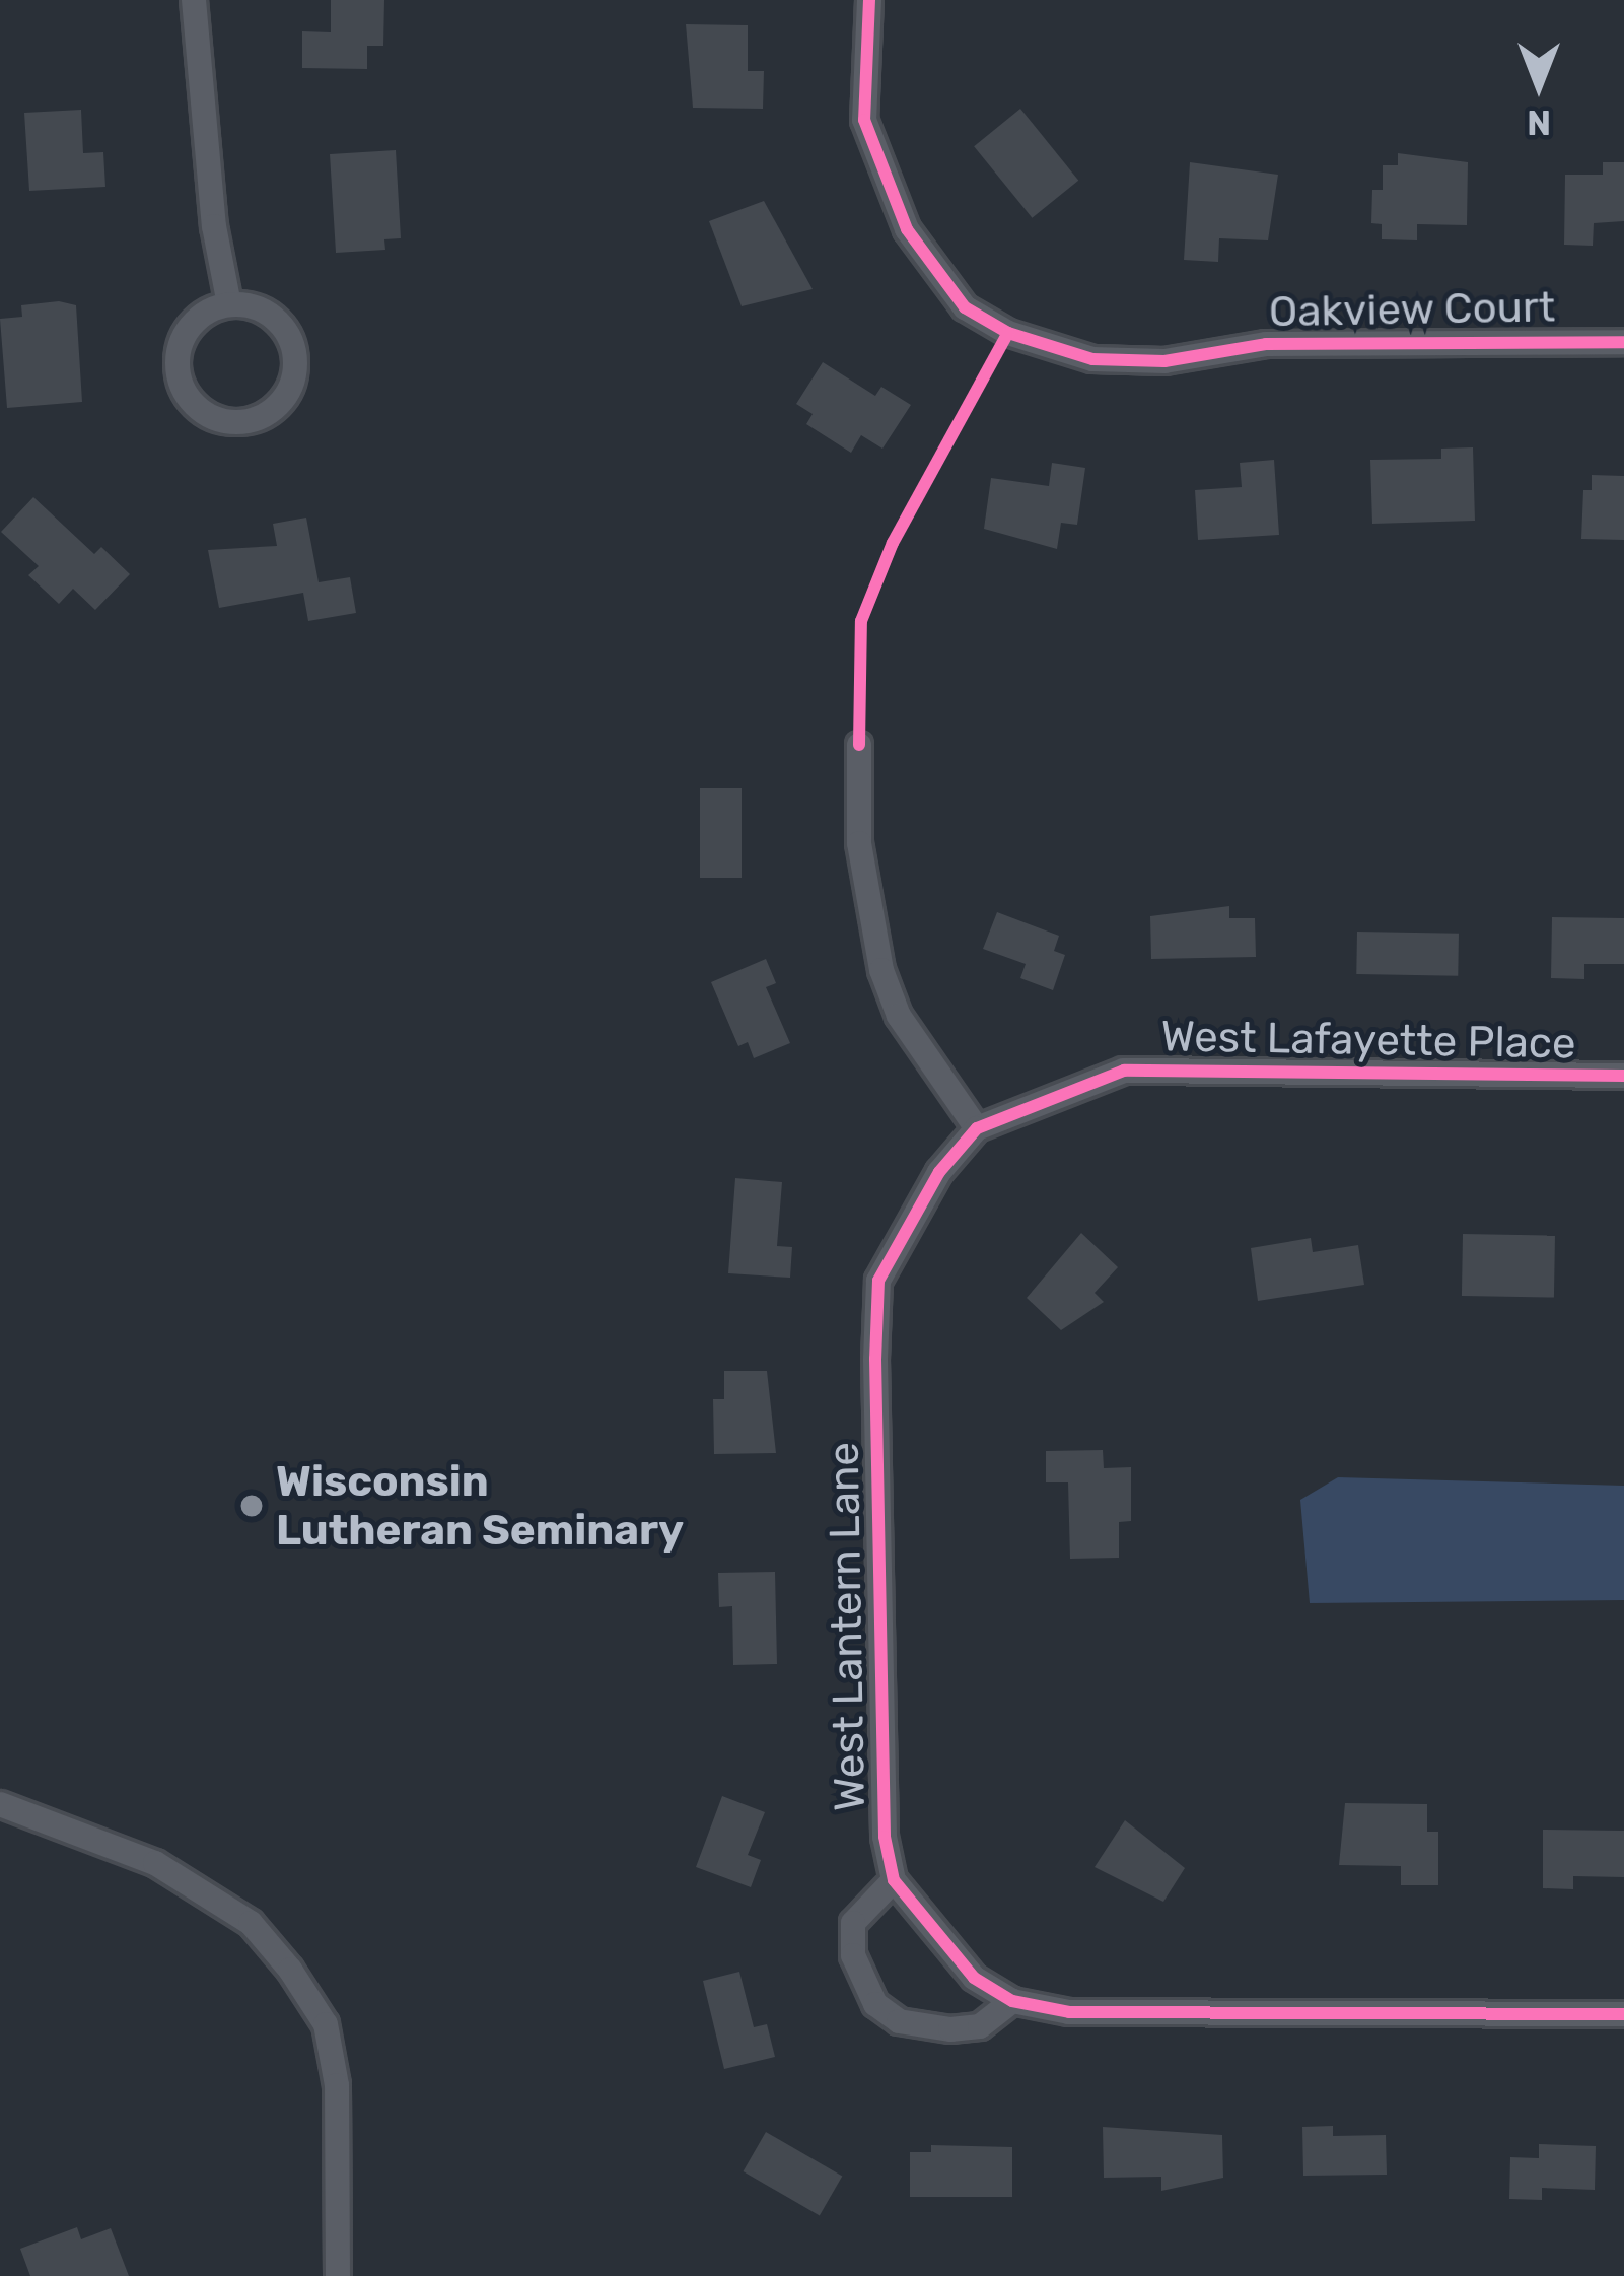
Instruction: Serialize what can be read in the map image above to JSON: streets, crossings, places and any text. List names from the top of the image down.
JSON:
{
  "streets": {
    "street": ["Oakview Court", "West Lafayette Place", "West Lantern Lane"]
  },
  "crossings": [
    ["West Lafayette Place", "West Lantern Lane"]
  ],
  "places": ["Wisconsin Lutheran Seminary"],
  "north": "bottom"
}
